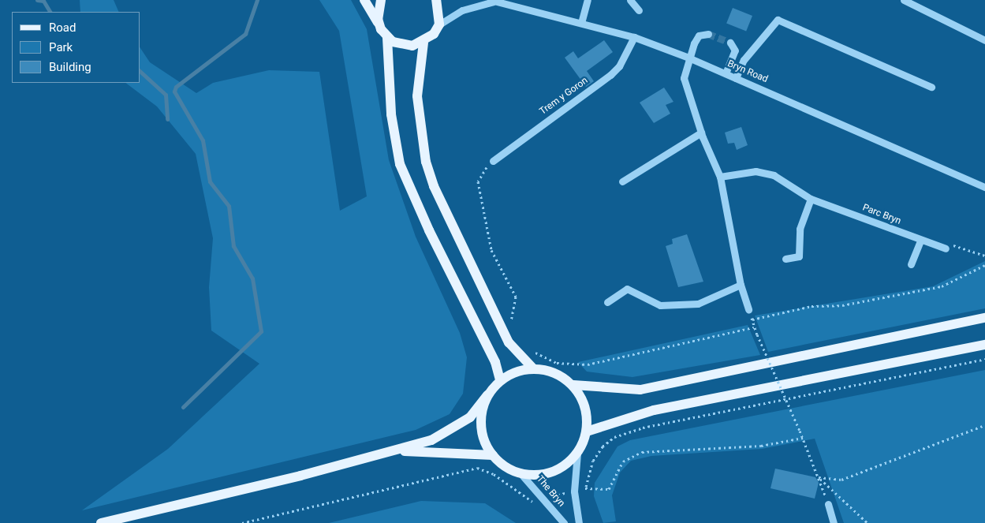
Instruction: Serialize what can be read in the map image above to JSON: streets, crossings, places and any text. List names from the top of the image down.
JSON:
{
  "streets": {
    "street": [
      "Bryn Road",
      "Trem y Goron",
      "Parc Bryn",
      "The Bryn"
    ]
  },
  "crossings": [
    ["Bryn Road", "Trem y Goron"]
  ],
  "legend": ["Road", "Park", "Building"]
}
